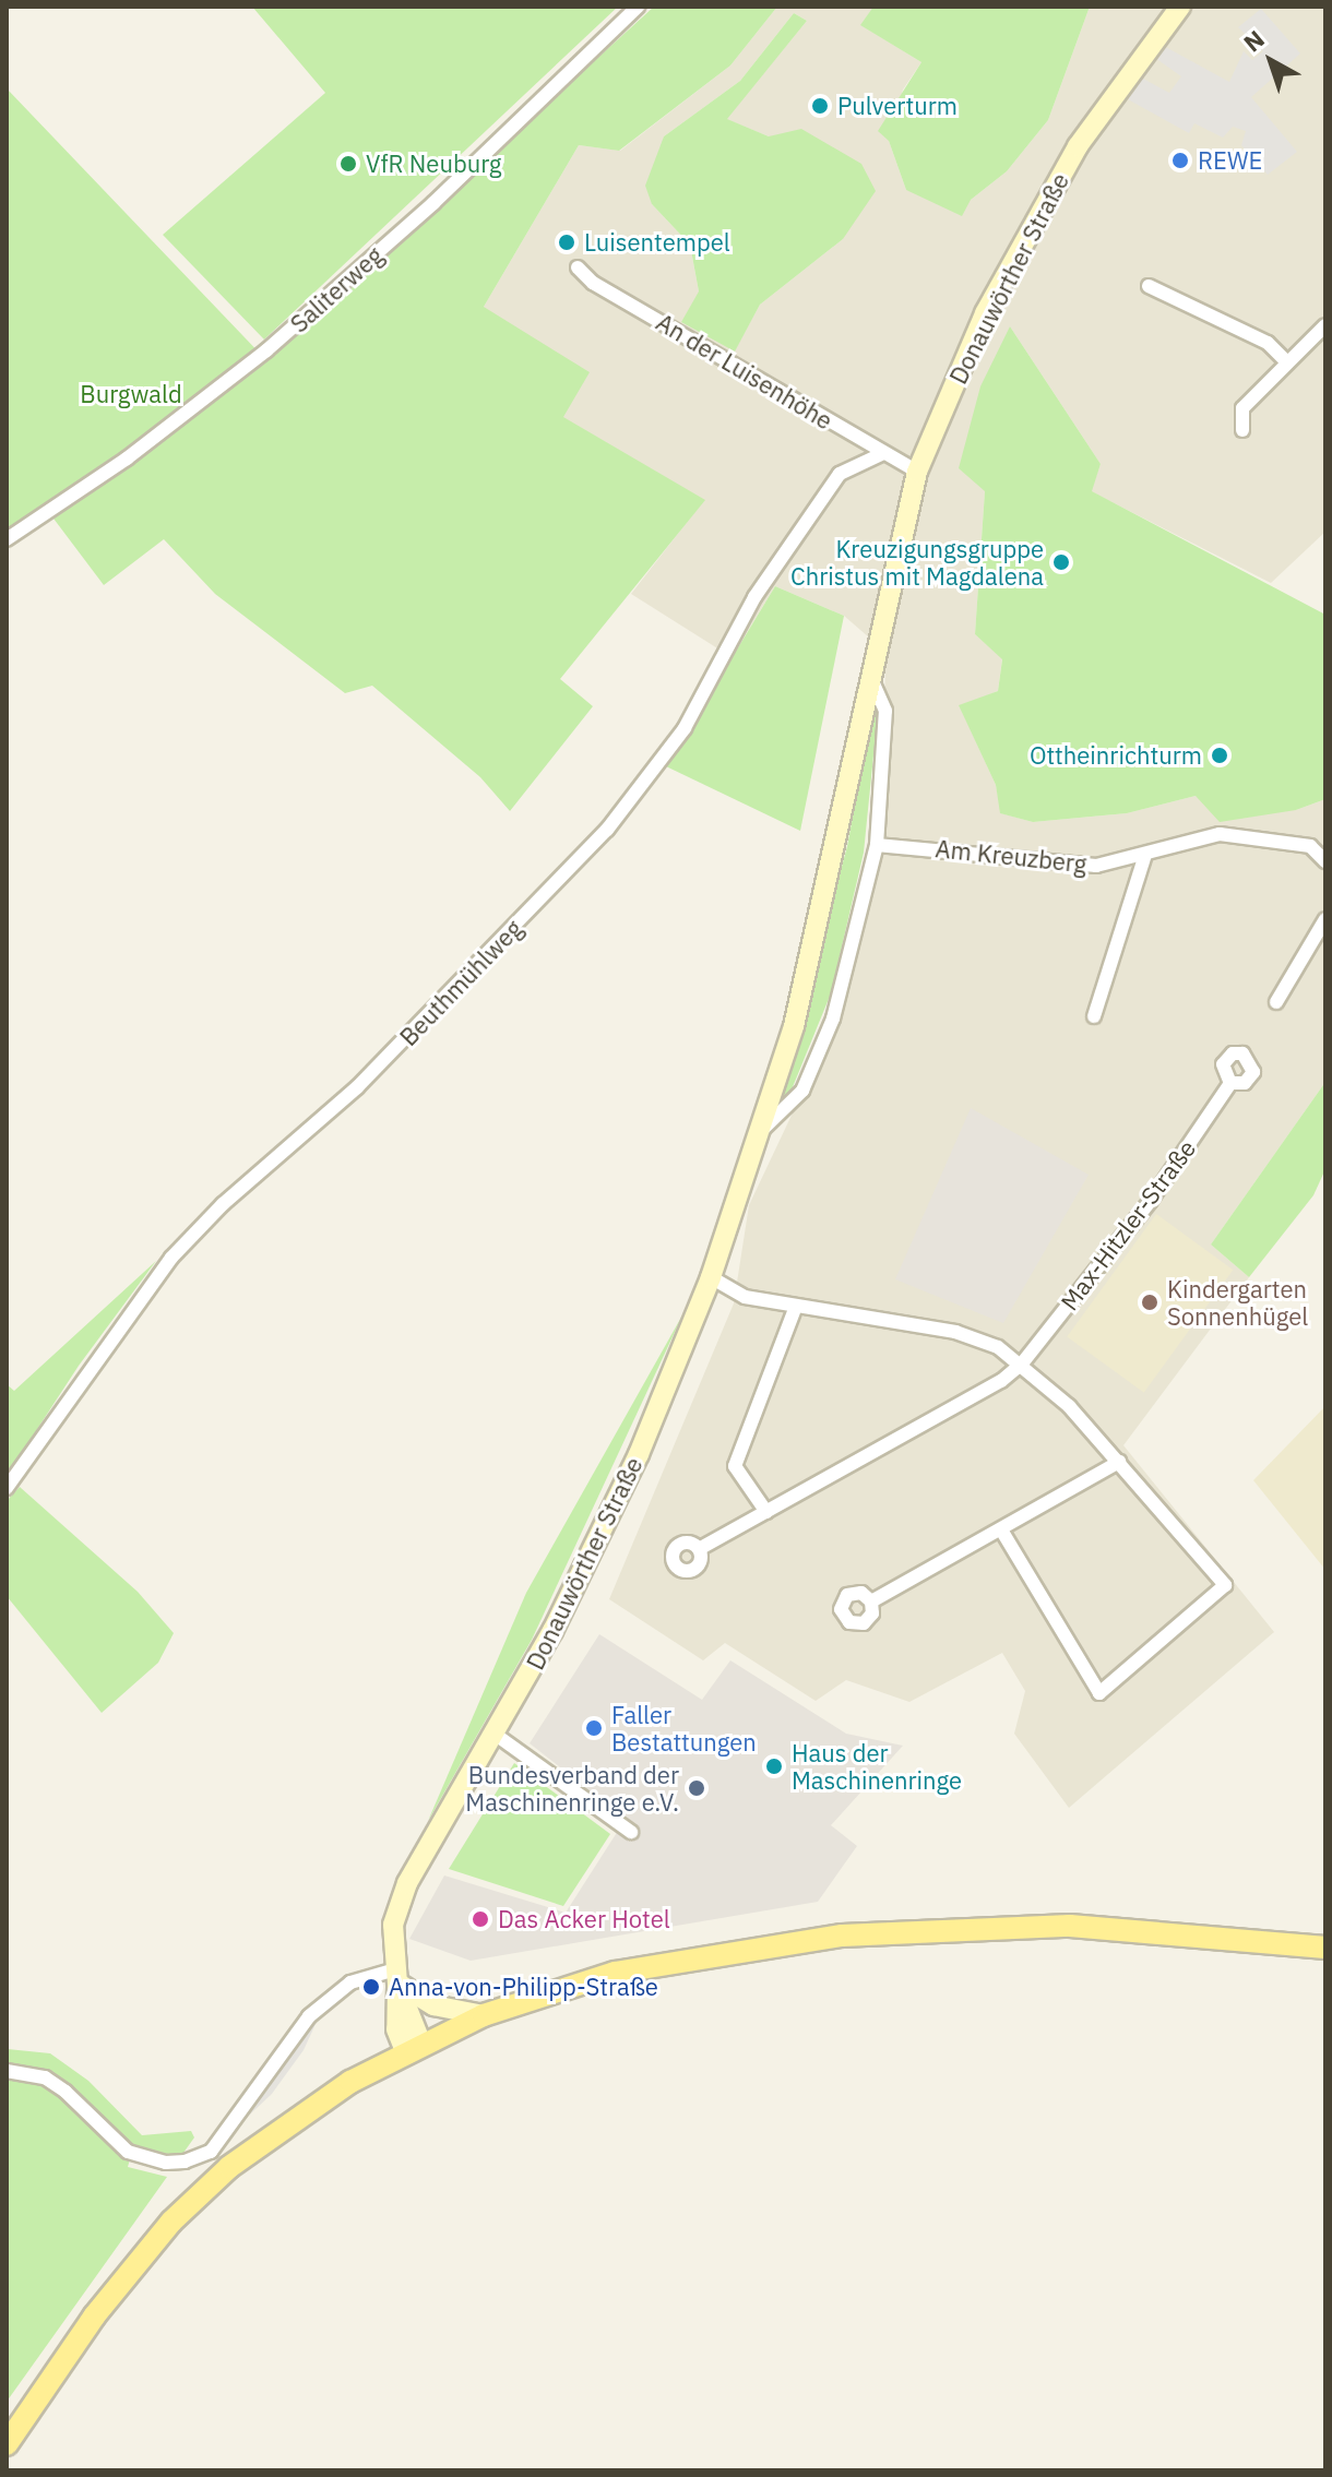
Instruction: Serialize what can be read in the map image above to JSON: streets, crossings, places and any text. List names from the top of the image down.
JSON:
{
  "streets": {
    "main road": ["Donauwörther Straße"],
    "street": [
      "Saliterweg",
      "An der Luisenhöhe",
      "Am Kreuzberg",
      "Beuthmühlweg",
      "Max-Hitzler-Straße"
    ]
  },
  "crossings": [
    ["Donauwörther Straße", "An der Luisenhöhe"],
    ["Donauwörther Straße", "Am Kreuzberg"],
    ["An der Luisenhöhe", "Beuthmühlweg"]
  ],
  "parks": ["Burgwald"],
  "places": [
    "Pulverturm",
    "REWE",
    "VfR Neuburg",
    "Luisentempel",
    "Kreuzigungsgruppe Christus mit Magdalena",
    "Ottheinrichturm",
    "Kindergarten Sonnenhügel",
    "Faller Bestattungen",
    "Haus der Maschinenringe",
    "Bundesverband der Maschinenringe e.V.",
    "Das Acker Hotel",
    "Anna-von-Philipp-Straße"
  ],
  "north": "top left"
}
